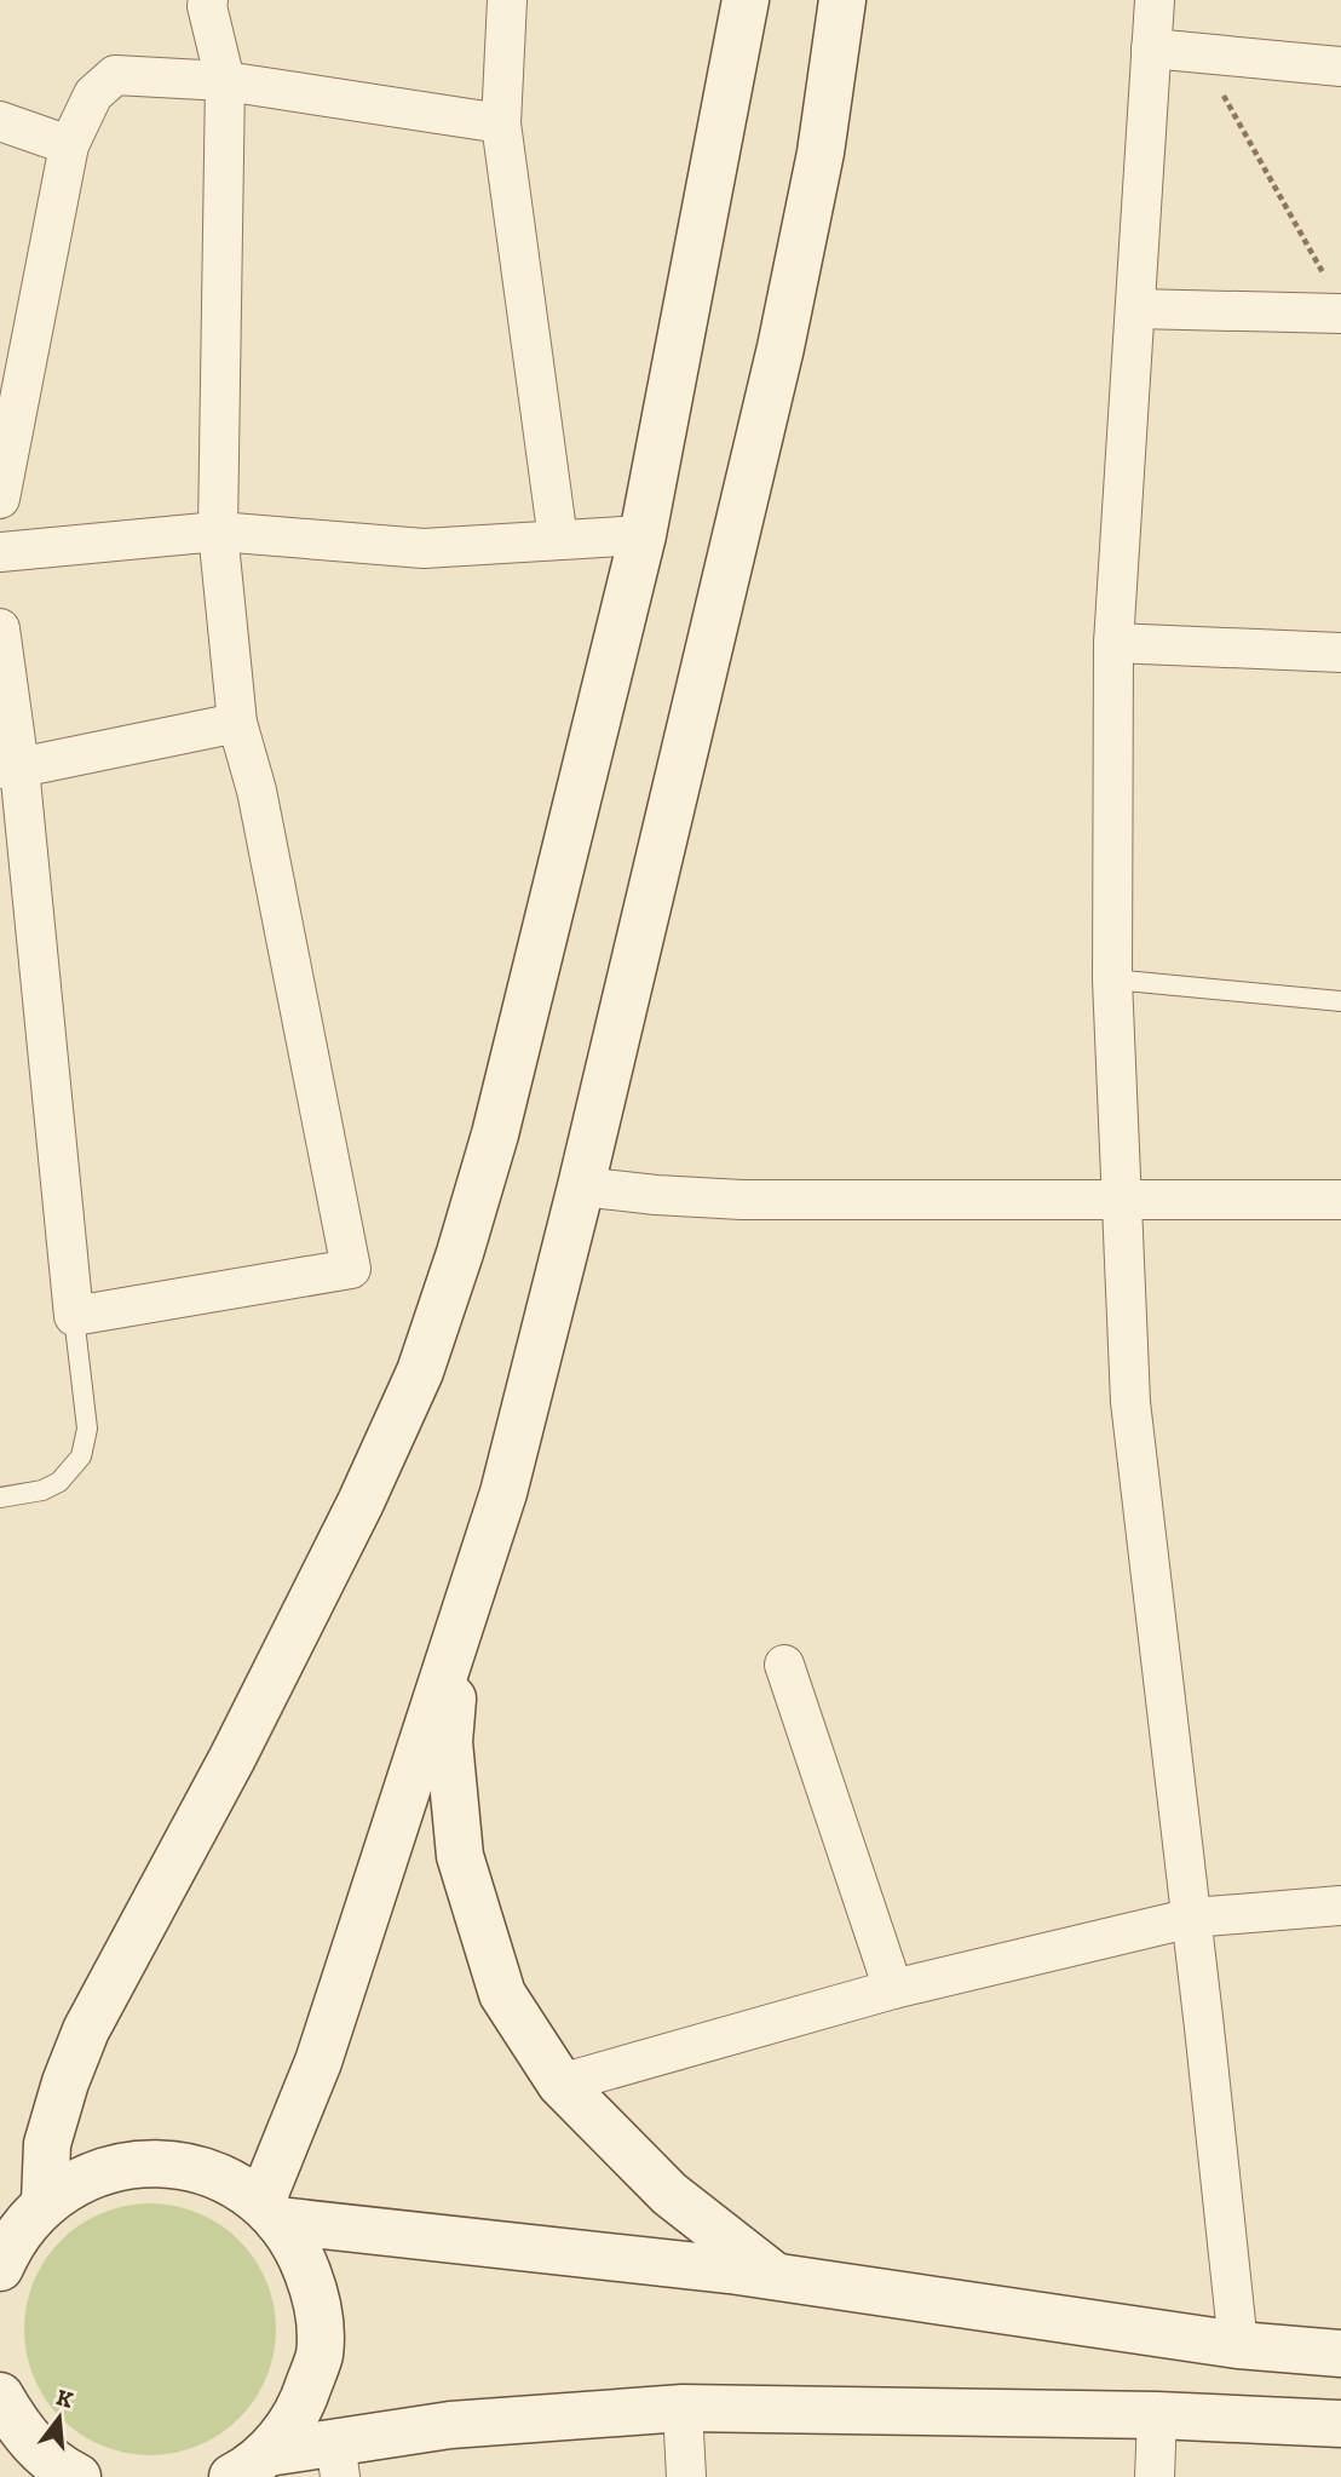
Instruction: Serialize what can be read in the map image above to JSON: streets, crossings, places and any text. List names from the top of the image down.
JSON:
{
  "north": "top"
}
